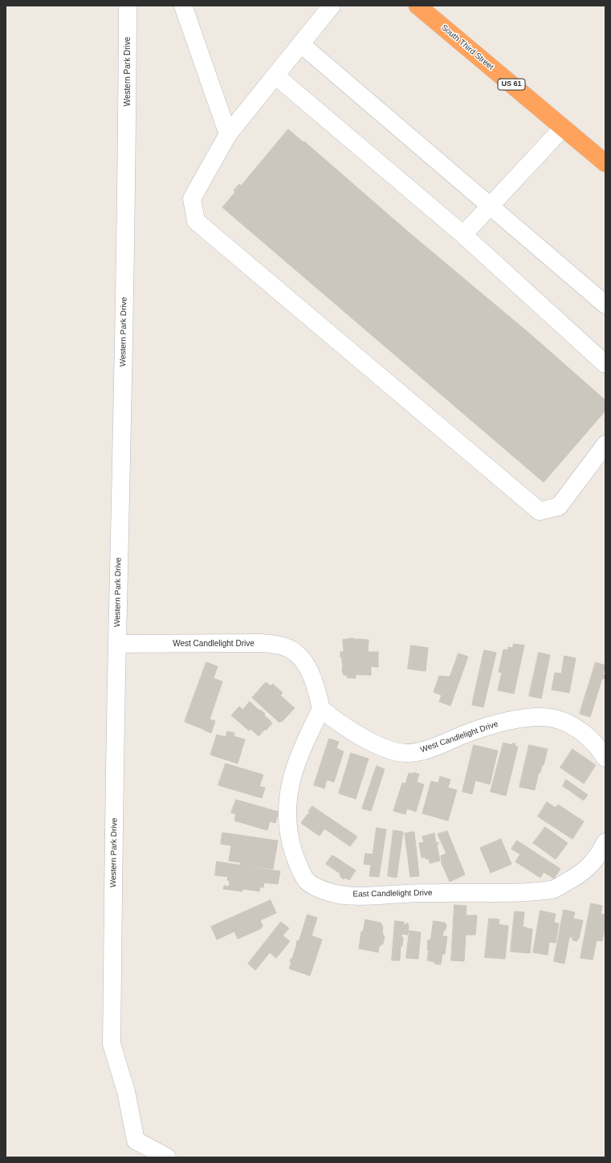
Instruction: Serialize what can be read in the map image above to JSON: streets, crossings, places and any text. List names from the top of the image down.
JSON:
{
  "streets": {
    "highway": ["South Third Street", "US 61"],
    "street": ["Western Park Drive", "West Candlelight Drive", "East Candlelight Drive"]
  },
  "crossings": [
    ["Western Park Drive", "West Candlelight Drive"],
    ["West Candlelight Drive", "East Candlelight Drive"]
  ]
}
